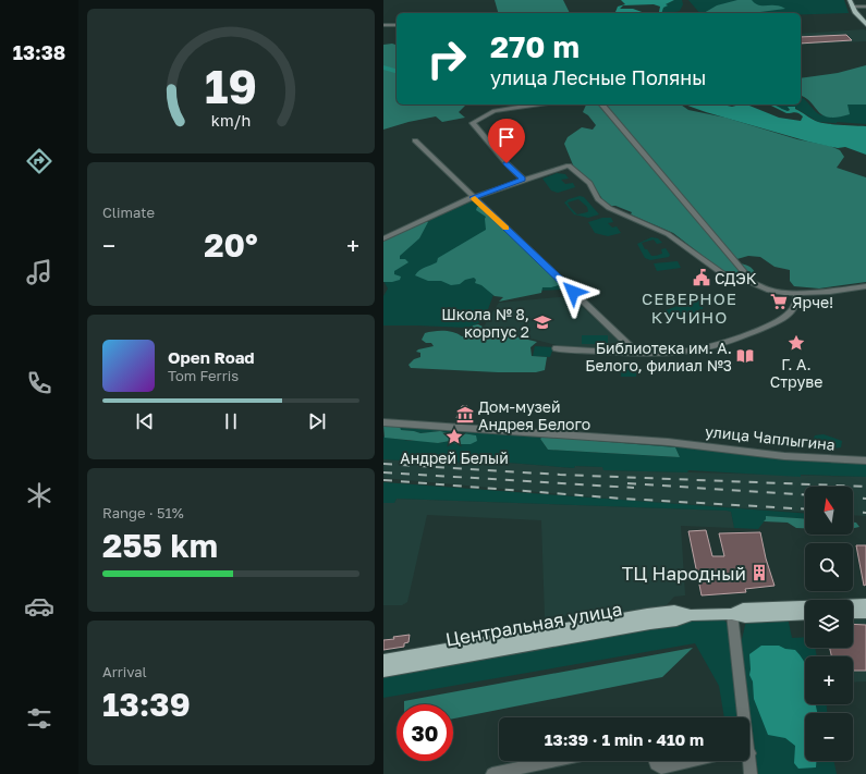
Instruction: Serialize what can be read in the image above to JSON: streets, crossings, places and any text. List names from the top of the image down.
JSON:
{
  "streets": {
    "main road": ["Центральная улица"],
    "street": ["улица Чаплыгина"]
  },
  "districts": ["СЕВЕРНОЕ КУЧИНО"],
  "places": {
    "public building": ["СДЭК"],
    "supermarket": ["Ярче!"],
    "school or university": ["Школа № 8, корпус 2"],
    "place": ["Г. А. Струве", "Андрей Белый"],
    "library": ["Библиотека им. А. Белого, филиал №3"],
    "museum": ["Дом-музей Андрея Белого"],
    "building": ["ТЦ Народный"]
  },
  "north": "top",
  "page": {
    "tabs": "13:38",
    "turn": ["270 m", "улица Лесные Поляны"],
    "tile": [
      "Climate",
      ["Range · 51%", "255 km"],
      ["Arrival", "13:39"]
    ],
    "heat": ["−", "20°", "+"],
    "song": ["Open Road", "Tom Ferris"],
    "map_buttons": ["+", "−"],
    "limit": "30",
    "trip": "13:39 · 1 min · 410 m",
    "gauge": ["19", "km/h"]
  }
}
